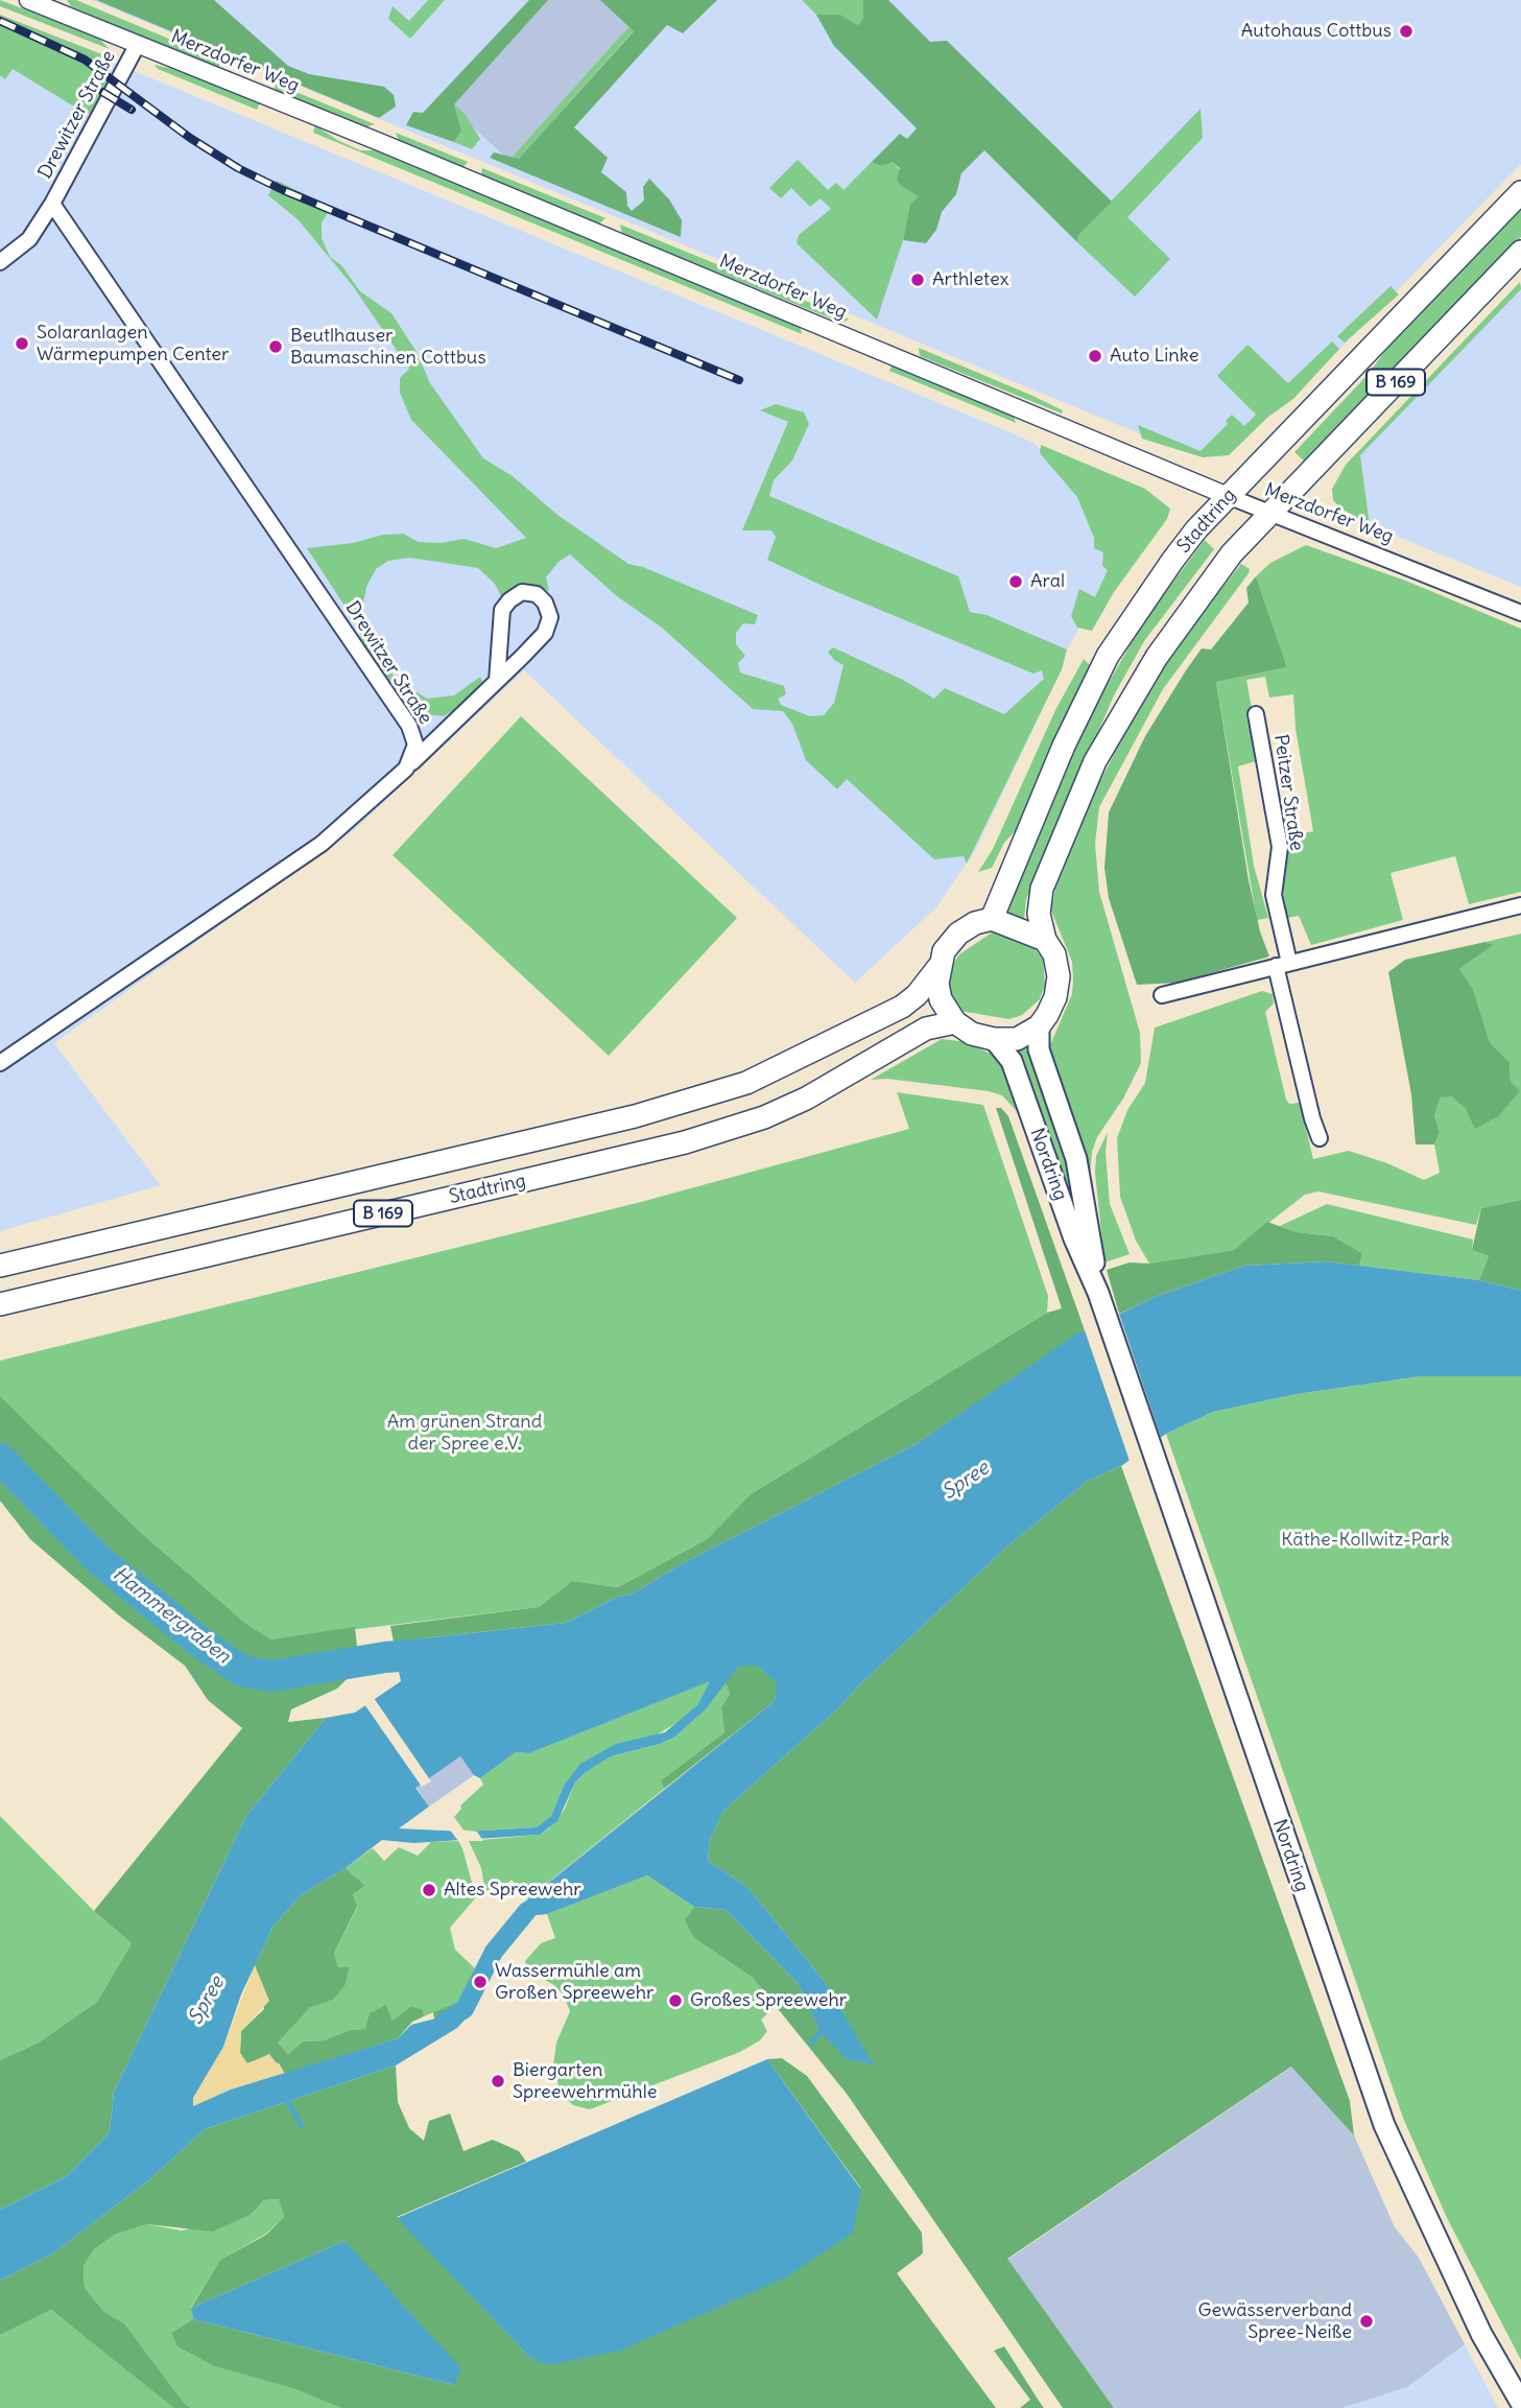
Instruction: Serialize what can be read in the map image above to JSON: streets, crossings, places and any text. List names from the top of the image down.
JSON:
{
  "streets": {
    "main road": ["B 169", "Stadtring", "Nordring"],
    "street": ["Merzdorfer Weg", "Drewitzer Straße", "Peitzer Straße"]
  },
  "crossings": [
    ["Merzdorfer Weg", "Drewitzer Straße"],
    ["Merzdorfer Weg", "B 169"],
    ["Merzdorfer Weg", "Stadtring"],
    ["B 169", "Stadtring"],
    ["B 169", "Nordring"],
    ["Stadtring", "Nordring"]
  ],
  "water": ["Spree", "Hammergraben"],
  "parks": ["Am grünen Strand der Spree e.V.", "Käthe-Kollwitz-Park"],
  "places": [
    "Autohaus Cottbus",
    "Arthletex",
    "Solaranlagen Wärmepumpen Center",
    "Beutlhauser Baumaschinen Cottbus",
    "Auto Linke",
    "Aral",
    "Altes Spreewehr",
    "Wassermühle am Großen Spreewehr",
    "Großes Spreewehr",
    "Biergarten Spreewehrmühle",
    "Gewässerverband Spree-Neiße"
  ]
}
